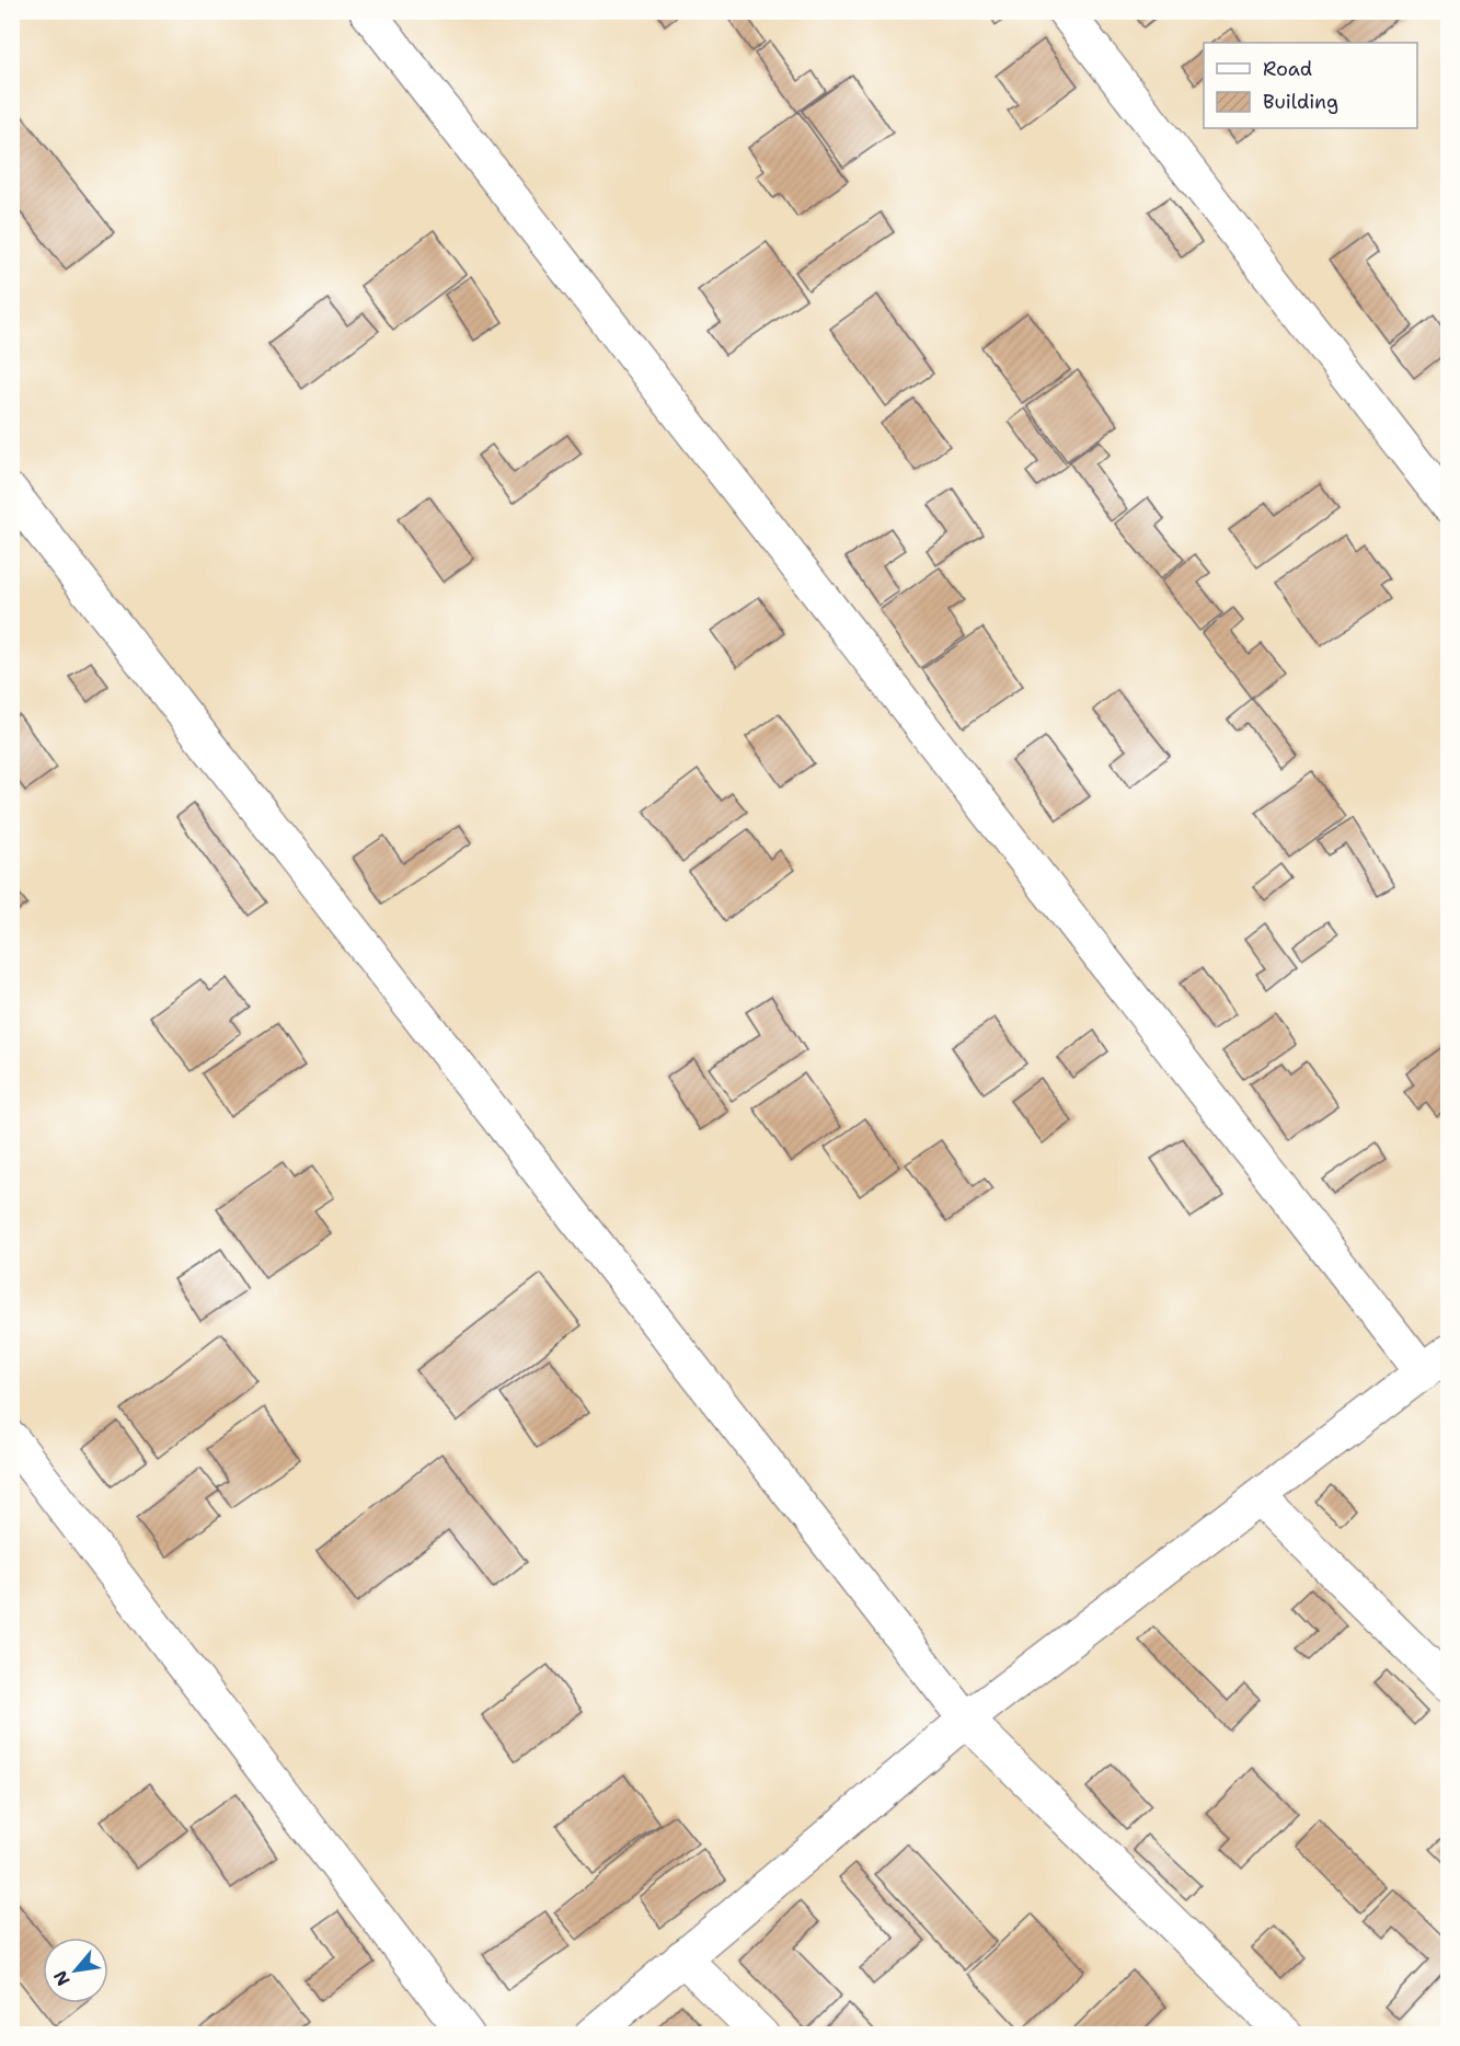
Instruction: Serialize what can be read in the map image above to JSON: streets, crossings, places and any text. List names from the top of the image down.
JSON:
{
  "legend": ["Road", "Building"],
  "north": "bottom left"
}
